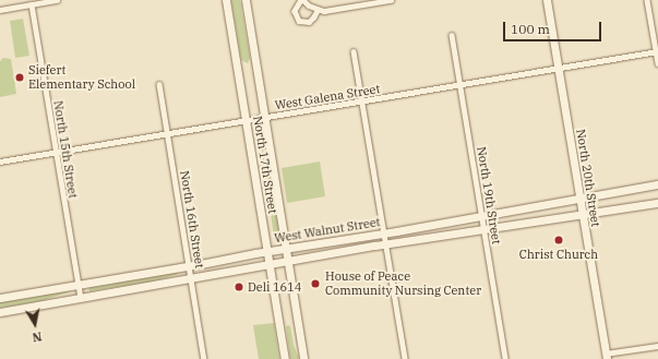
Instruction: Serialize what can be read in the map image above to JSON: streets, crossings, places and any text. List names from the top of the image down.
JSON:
{
  "streets": {
    "main road": ["North 17th Street", "North 20th Street", "West Walnut Street"],
    "street": [
      "West Galena Street",
      "North 15th Street",
      "North 19th Street",
      "North 16th Street"
    ]
  },
  "crossings": [
    ["West Galena Street", "North 15th Street"],
    ["West Galena Street", "North 17th Street"],
    ["West Galena Street", "North 20th Street"],
    ["West Galena Street", "North 19th Street"],
    ["West Galena Street", "North 16th Street"],
    ["North 15th Street", "West Walnut Street"],
    ["North 17th Street", "West Walnut Street"],
    ["North 20th Street", "West Walnut Street"],
    ["North 19th Street", "West Walnut Street"],
    ["North 16th Street", "West Walnut Street"]
  ],
  "places": [
    "Siefert Elementary School",
    "Christ Church",
    "House of Peace Community Nursing Center",
    "Deli 1614"
  ],
  "scale_bar": "100 m",
  "north": "bottom"
}
